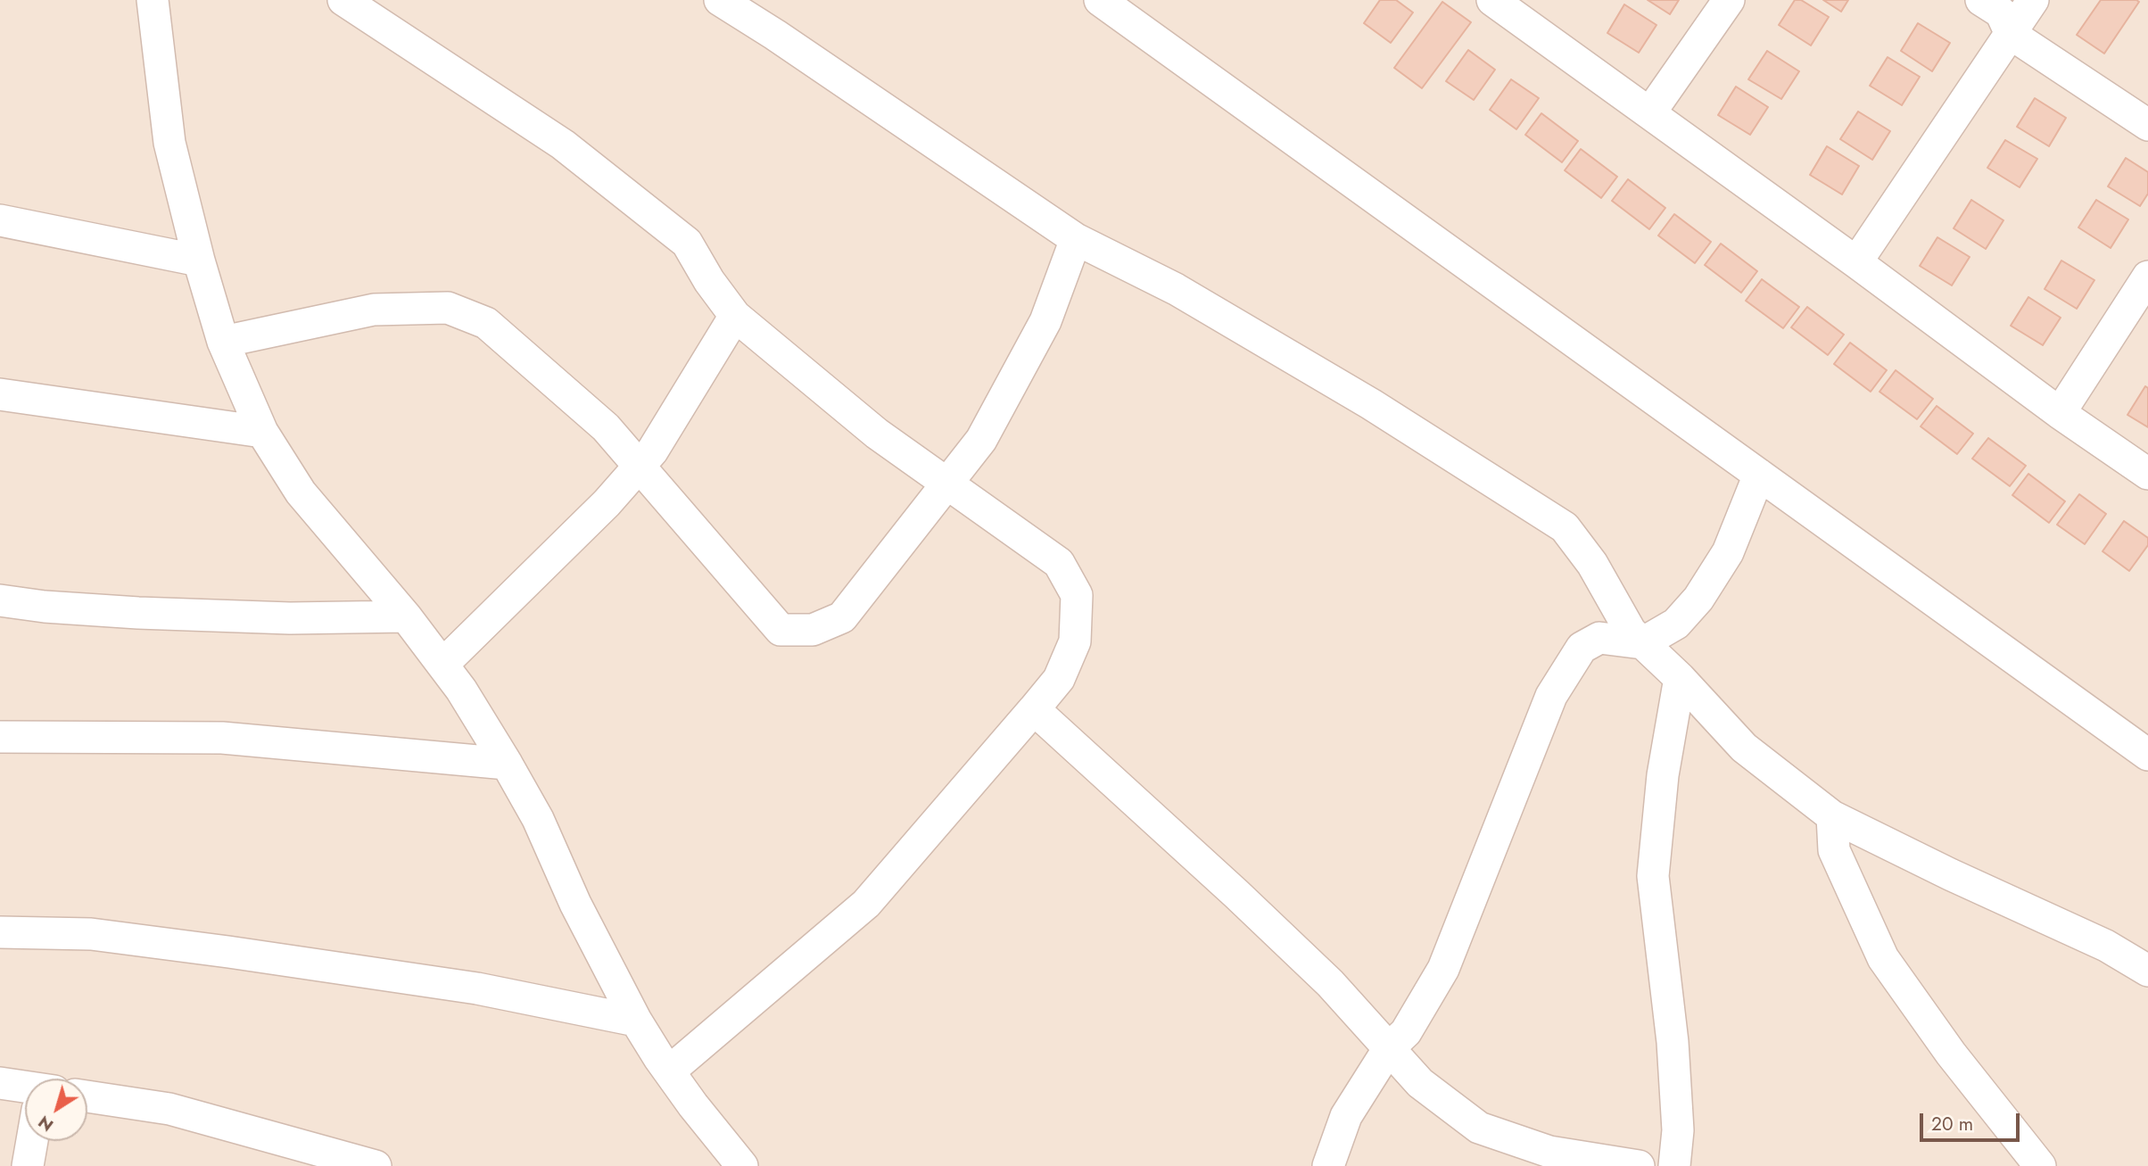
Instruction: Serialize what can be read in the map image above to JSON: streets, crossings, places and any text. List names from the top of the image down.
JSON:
{
  "scale_bar": "20 m",
  "north": "bottom left"
}
